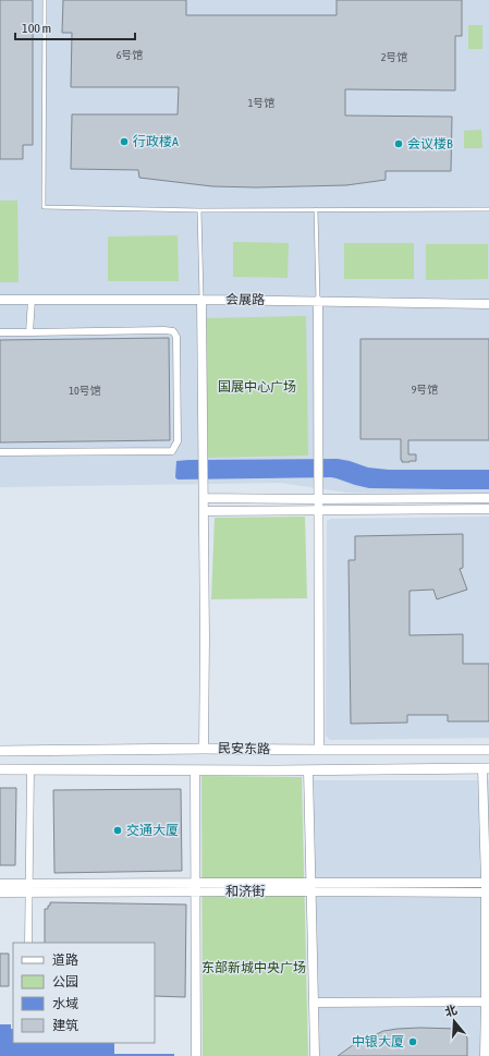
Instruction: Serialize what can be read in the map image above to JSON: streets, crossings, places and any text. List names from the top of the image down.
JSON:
{
  "streets": {
    "main road": ["民安东路"],
    "street": ["会展路", "和济街"]
  },
  "parks": ["国展中心广场", "东部新城中央广场"],
  "places": [
    "行政楼A",
    "会议楼B",
    "交通大厦",
    "中银大厦"
  ],
  "house_numbers": [
    "6号馆",
    "2号馆",
    "1号馆",
    "9号馆",
    "10号馆"
  ],
  "legend": [
    "道路",
    "公园",
    "水域",
    "建筑"
  ],
  "scale_bar": "100 m",
  "north": "top"
}
